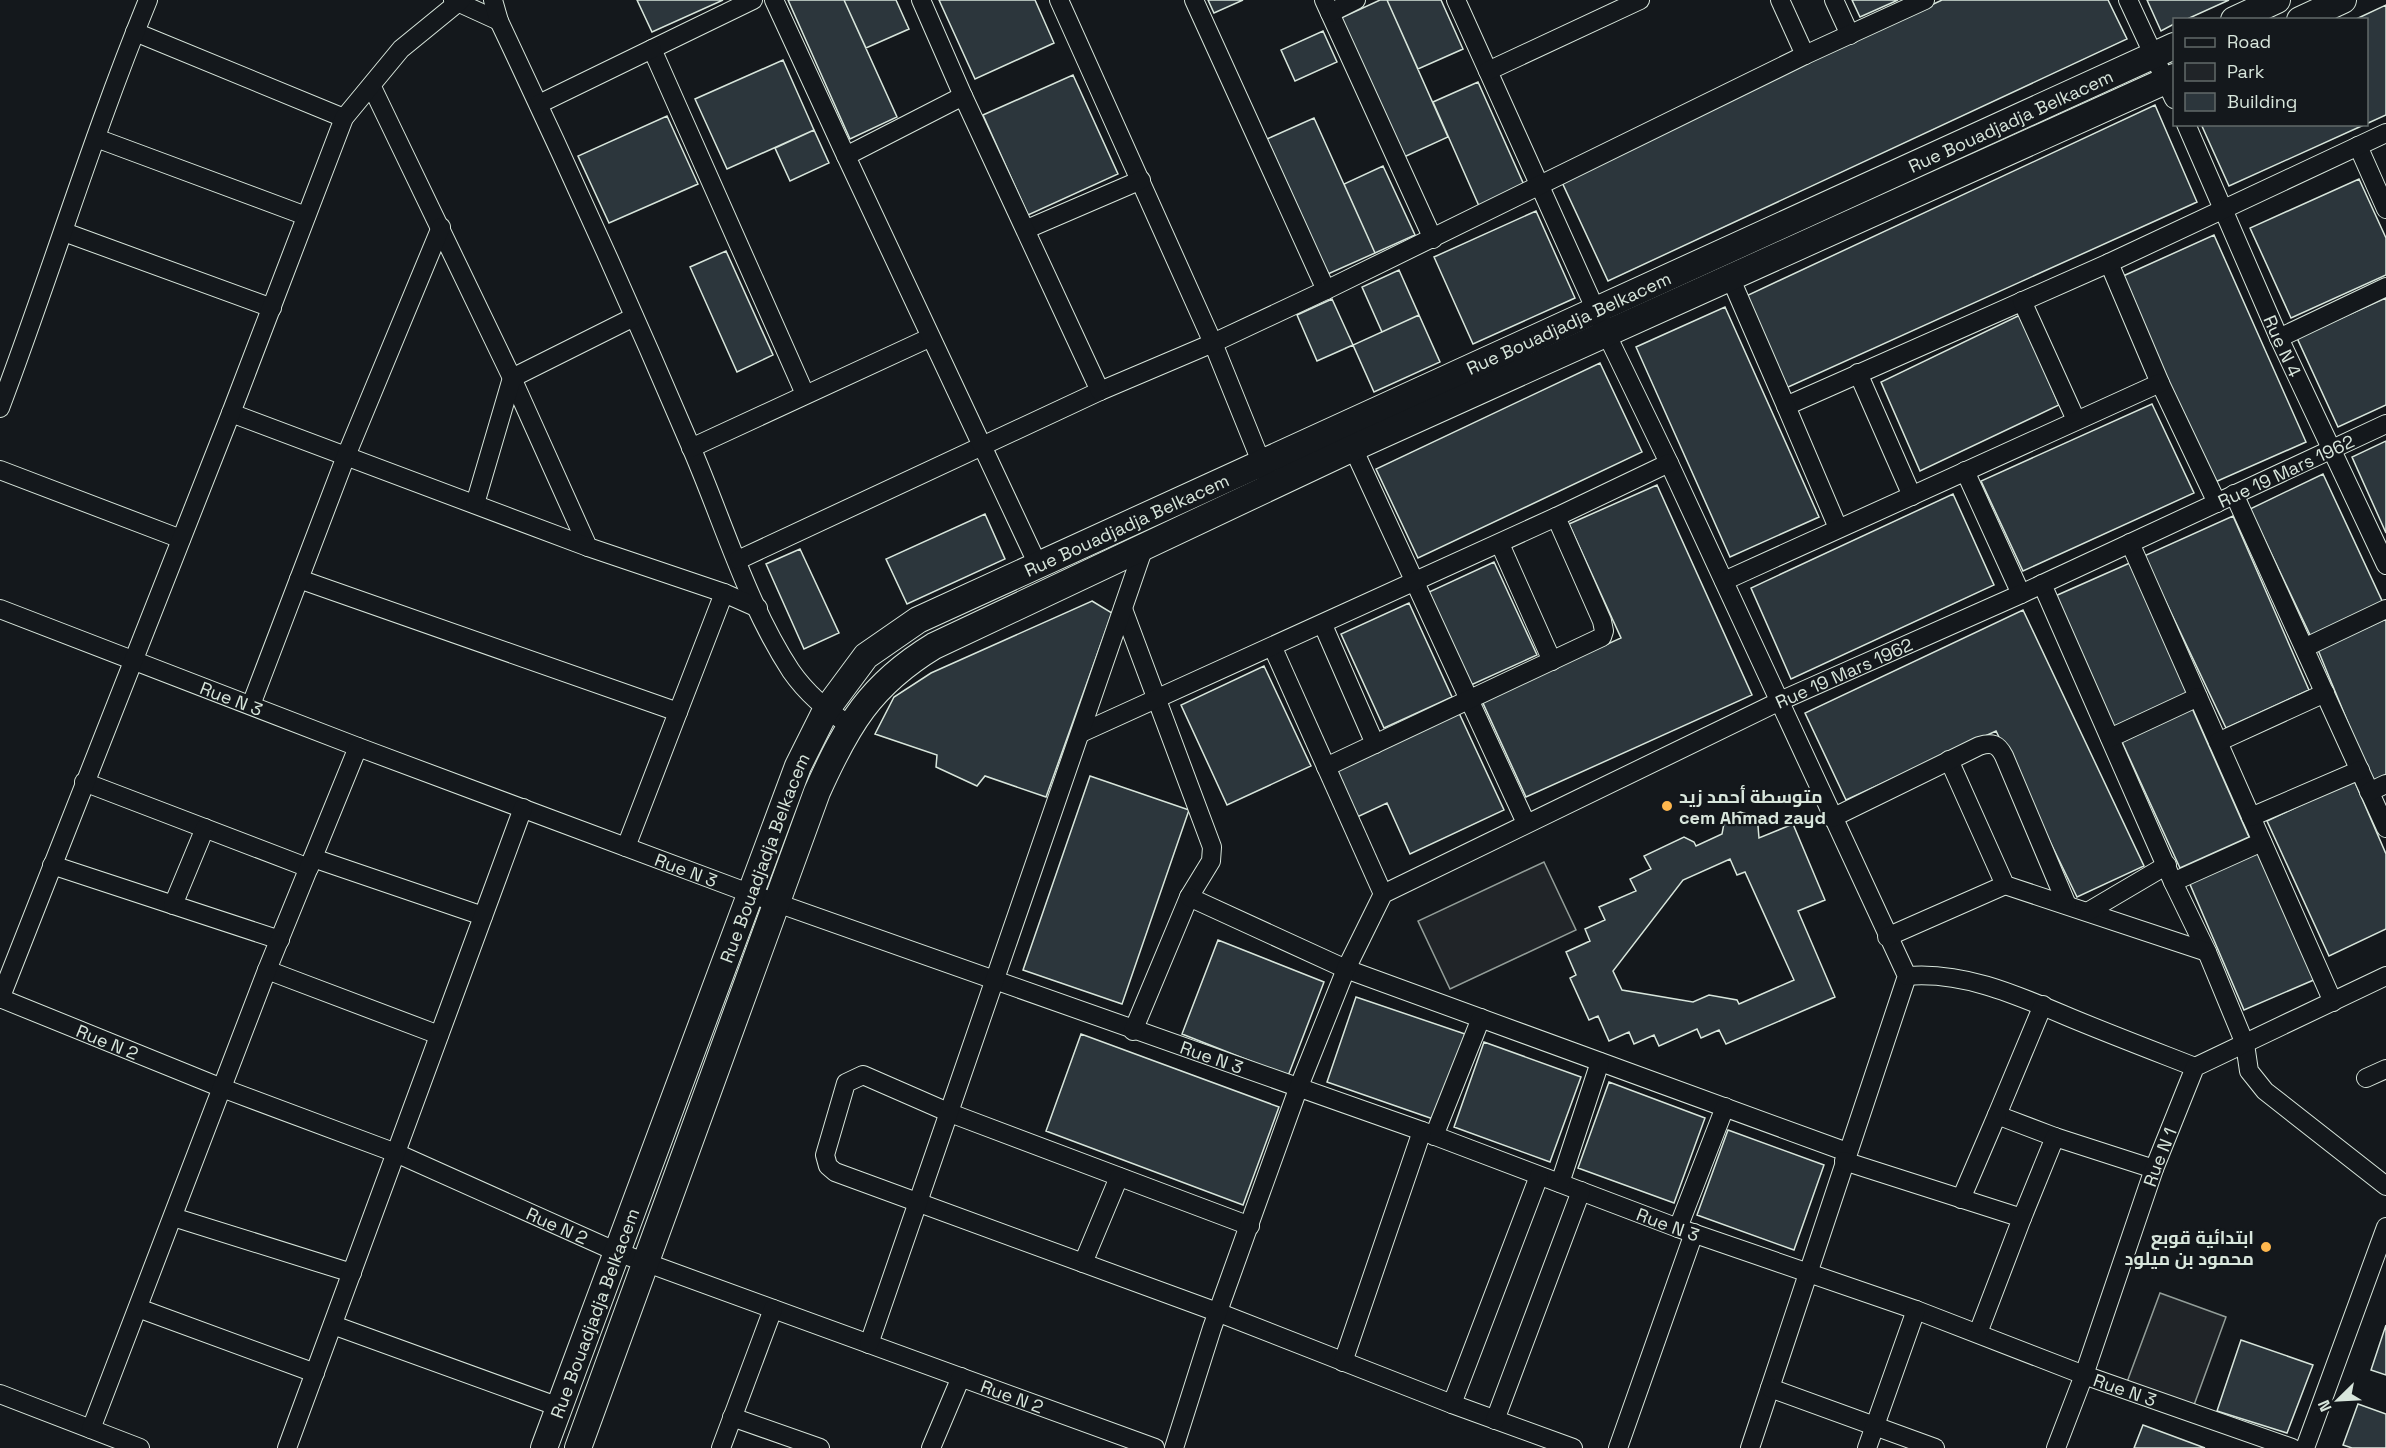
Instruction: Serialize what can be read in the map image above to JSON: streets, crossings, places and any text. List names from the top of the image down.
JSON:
{
  "streets": {
    "street": [
      "Rue Bouadjadja Belkacem",
      "Rue N 4",
      "Rue 19 Mars 1962",
      "Rue N 3",
      "Rue N 2",
      "Rue N 1"
    ]
  },
  "crossings": [
    ["Rue Bouadjadja Belkacem", "Rue N 3"],
    ["Rue Bouadjadja Belkacem", "Rue N 2"],
    ["Rue N 4", "Rue 19 Mars 1962"],
    ["Rue N 3", "Rue N 1"]
  ],
  "places": ["متوسطة أحمد زيد cem Ahmad zayd", "ابتدائية قوبع محمود بن ميلود"],
  "legend": ["Road", "Park", "Building"],
  "north": "bottom left"
}
